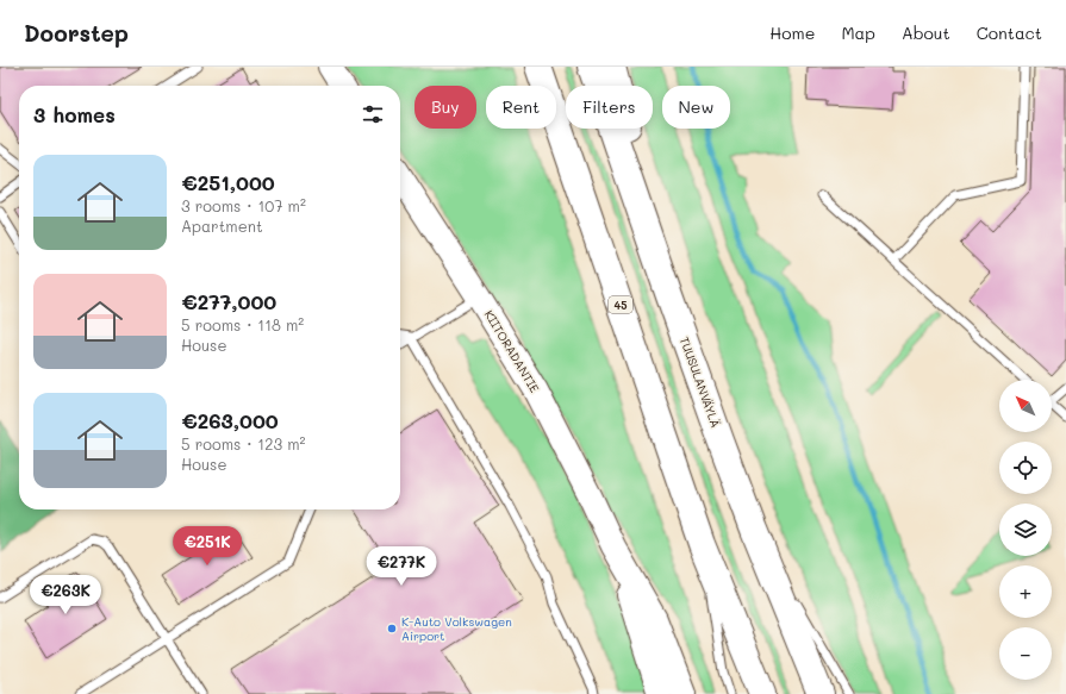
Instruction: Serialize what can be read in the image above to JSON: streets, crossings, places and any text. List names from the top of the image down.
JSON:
{
  "streets": {
    "highway": ["45", "TUUSULANVÄYLÄ"],
    "main road": ["KIITORADANTIE"]
  },
  "places": ["K-Auto Volkswagen Airport"],
  "north": "top left",
  "page": {
    "header": "Doorstep",
    "nav": [
      "Home",
      "Map",
      "About",
      "Contact"
    ],
    "chip": [
      "Buy",
      "Rent",
      "Filters",
      "New"
    ],
    "heading": "3 homes",
    "list": [
      {
        "name": "€251,000",
        "note": "3 rooms · 107 m² · Apartment"
      },
      {
        "name": "€277,000",
        "note": "5 rooms · 118 m² · House"
      },
      {
        "name": "€263,000",
        "note": "5 rooms · 123 m² · House"
      }
    ],
    "map_buttons": ["+", "−"],
    "price": ["€251K", "€277K", "€263K"]
  }
}
